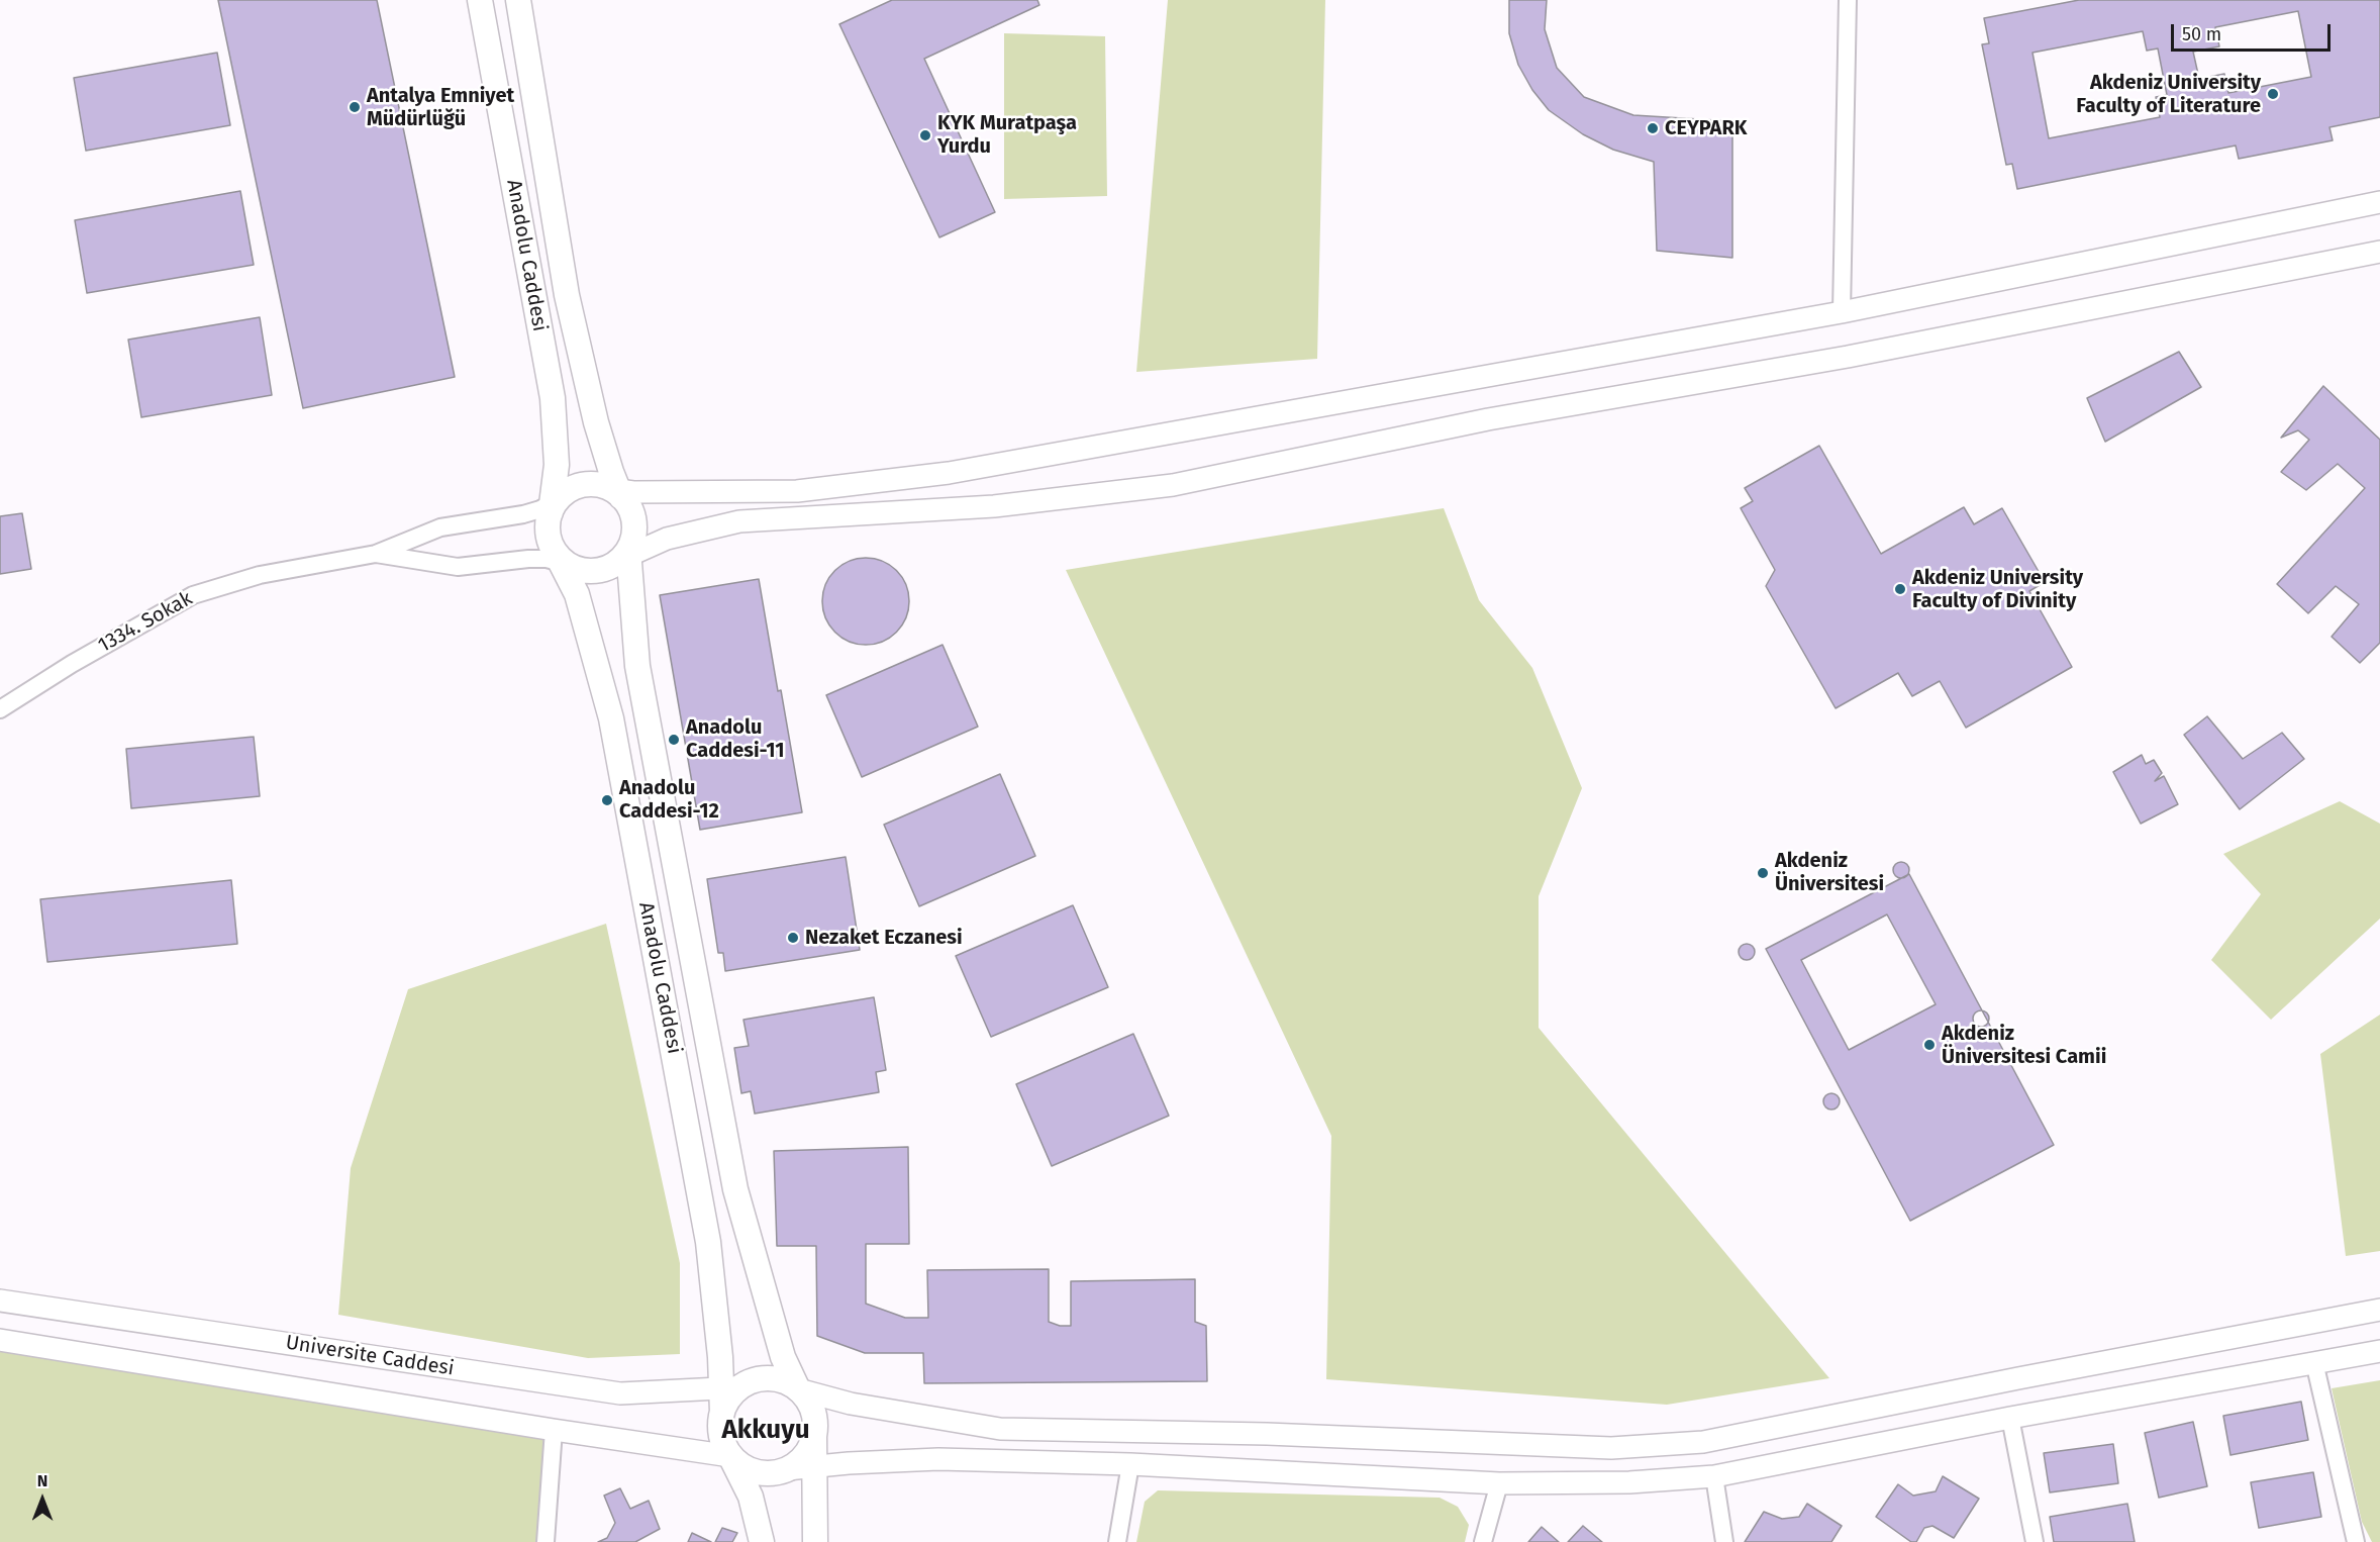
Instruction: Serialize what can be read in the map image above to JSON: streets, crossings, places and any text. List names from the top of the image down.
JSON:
{
  "streets": {
    "main road": ["Anadolu Caddesi"],
    "street": ["1334. Sokak", "Universite Caddesi"]
  },
  "crossings": [
    ["Anadolu Caddesi", "1334. Sokak"],
    ["Anadolu Caddesi", "Universite Caddesi"]
  ],
  "districts": ["Akkuyu"],
  "places": [
    "Akdeniz University Faculty of Literature",
    "Antalya Emniyet Müdürlüğü",
    "CEYPARK",
    "KYK Muratpaşa Yurdu",
    "Akdeniz University Faculty of Divinity",
    "Anadolu Caddesi-11",
    "Anadolu Caddesi-12",
    "Akdeniz Üniversitesi",
    "Nezaket Eczanesi",
    "Akdeniz Üniversitesi Camii"
  ],
  "scale_bar": "50 m",
  "north": "top"
}
